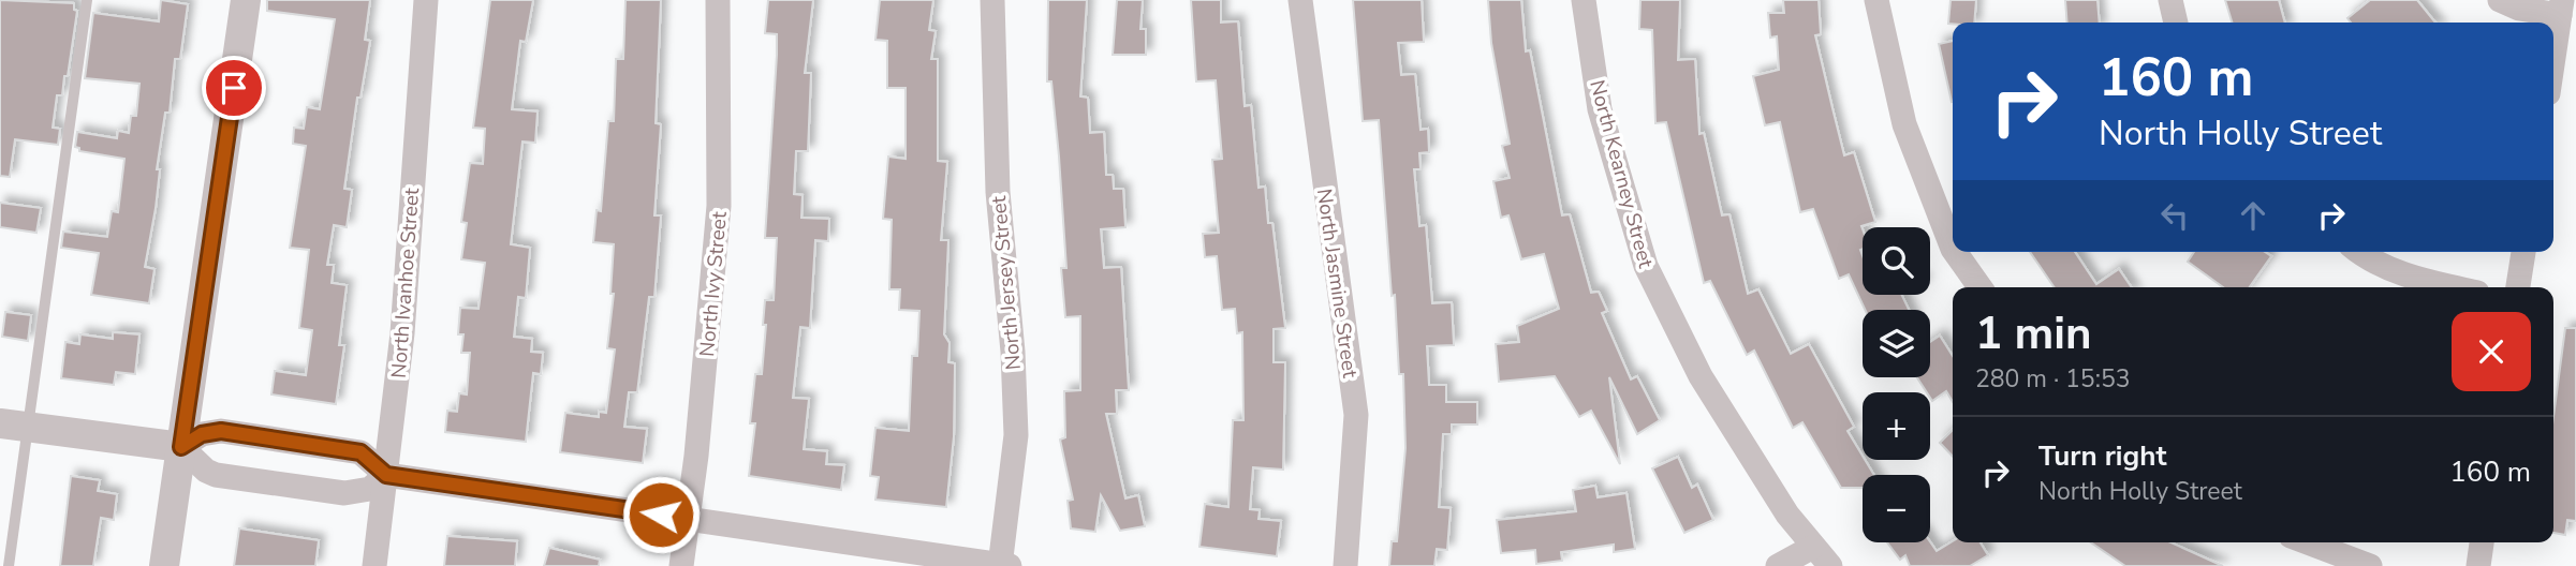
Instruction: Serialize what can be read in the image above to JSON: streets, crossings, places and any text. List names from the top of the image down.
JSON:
{
  "streets": {
    "street": [
      "North Kearney Street",
      "North Ivanhoe Street",
      "North Jersey Street",
      "North Jasmine Street",
      "North Ivy Street"
    ]
  },
  "page": {
    "turn": ["160 m", "North Holly Street"],
    "map_buttons": ["+", "−"],
    "heading": ["1 min", "280 m · 15:53"],
    "list": [
      {
        "name": "Turn right",
        "note": "North Holly Street",
        "value": "160 m"
      }
    ]
  }
}
